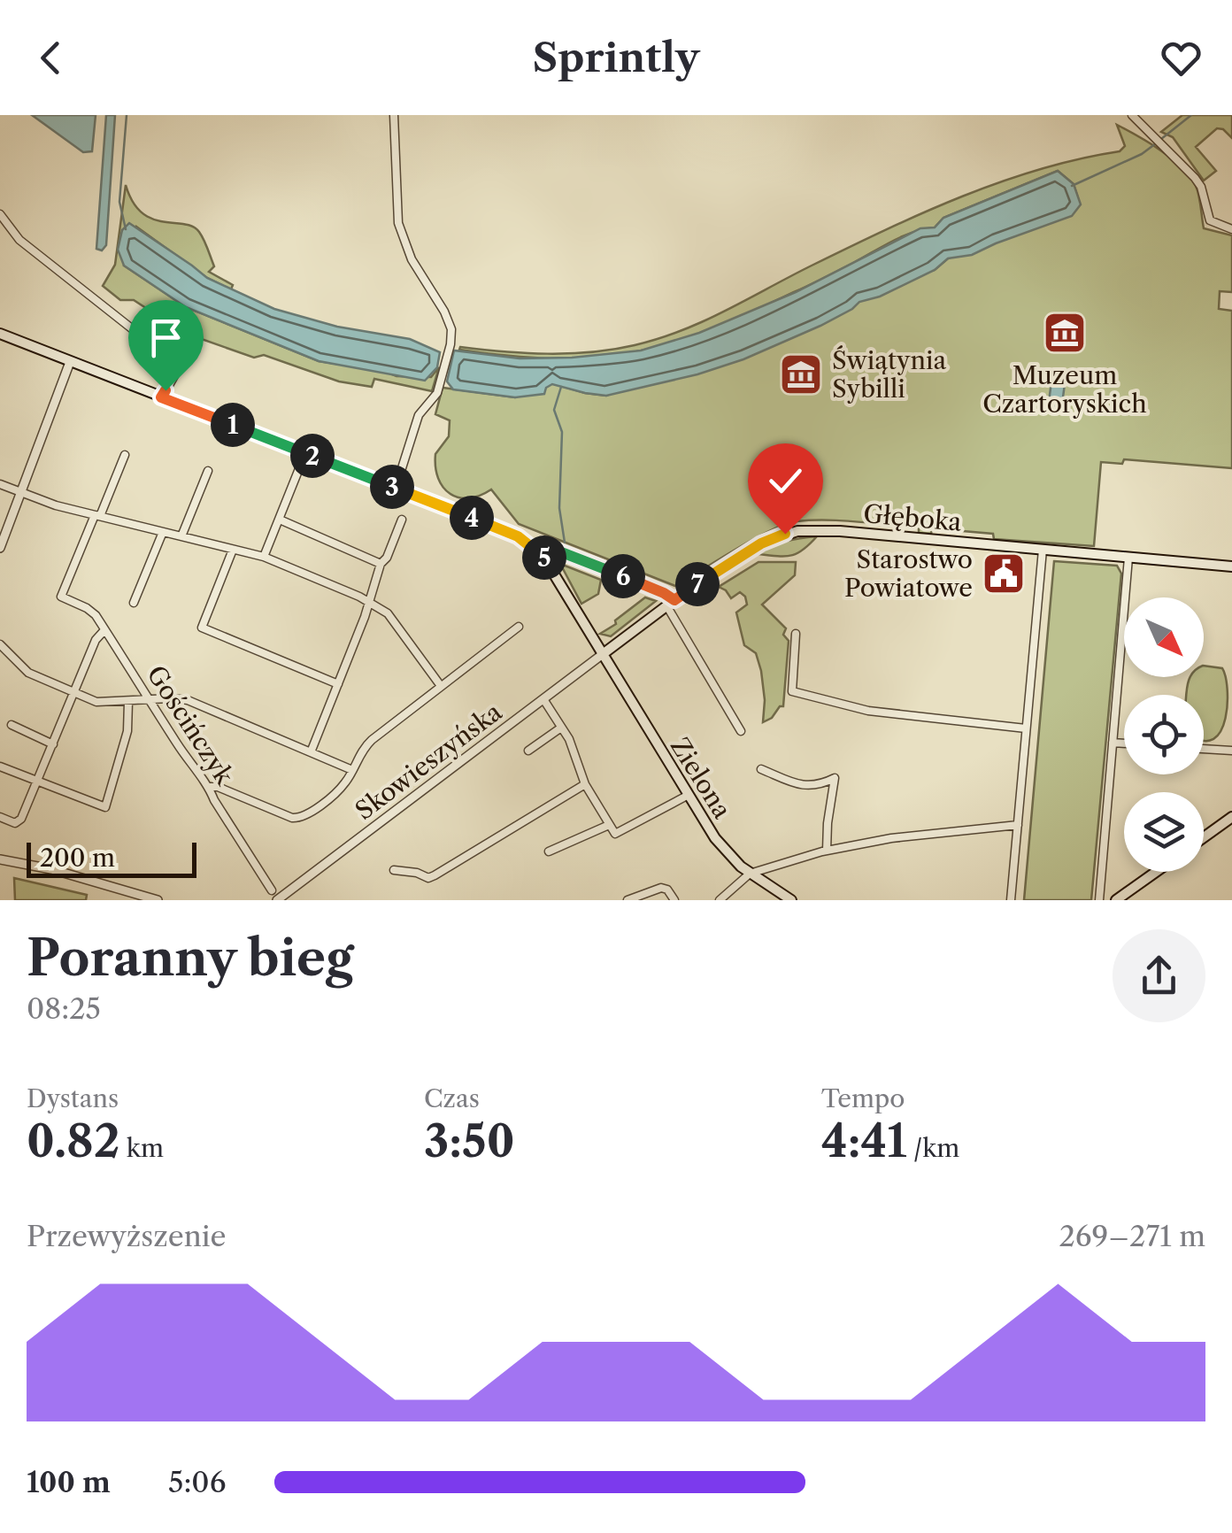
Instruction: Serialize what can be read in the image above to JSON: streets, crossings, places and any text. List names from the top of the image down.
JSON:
{
  "streets": {
    "main road": ["Głęboka", "Zielona"],
    "street": ["Gościńczyk", "Skowieszyńska"]
  },
  "crossings": [
    ["Głęboka", "Skowieszyńska"],
    ["Głęboka", "Zielona"],
    ["Skowieszyńska", "Zielona"]
  ],
  "places": {
    "museum": ["Muzeum Czartoryskich", "Świątynia Sybilli"],
    "public building": ["Starostwo Powiatowe"]
  },
  "scale_bar": "200 m",
  "north": "bottom right",
  "page": {
    "header": "Sprintly",
    "pins": [
      "1",
      "2",
      "3",
      "4",
      "5",
      "6",
      "7"
    ],
    "scale": "200 m",
    "heading": ["Poranny bieg", "08:25"],
    "stats": [
      ["Dystans", "0.82 km"],
      ["Czas", "3:50"],
      ["Tempo", "4:41 /km"]
    ],
    "chart": ["Przewyższenie", "269–271 m"],
    "list": [
      {
        "name": "100 m",
        "note": "5:06"
      }
    ]
  }
}
